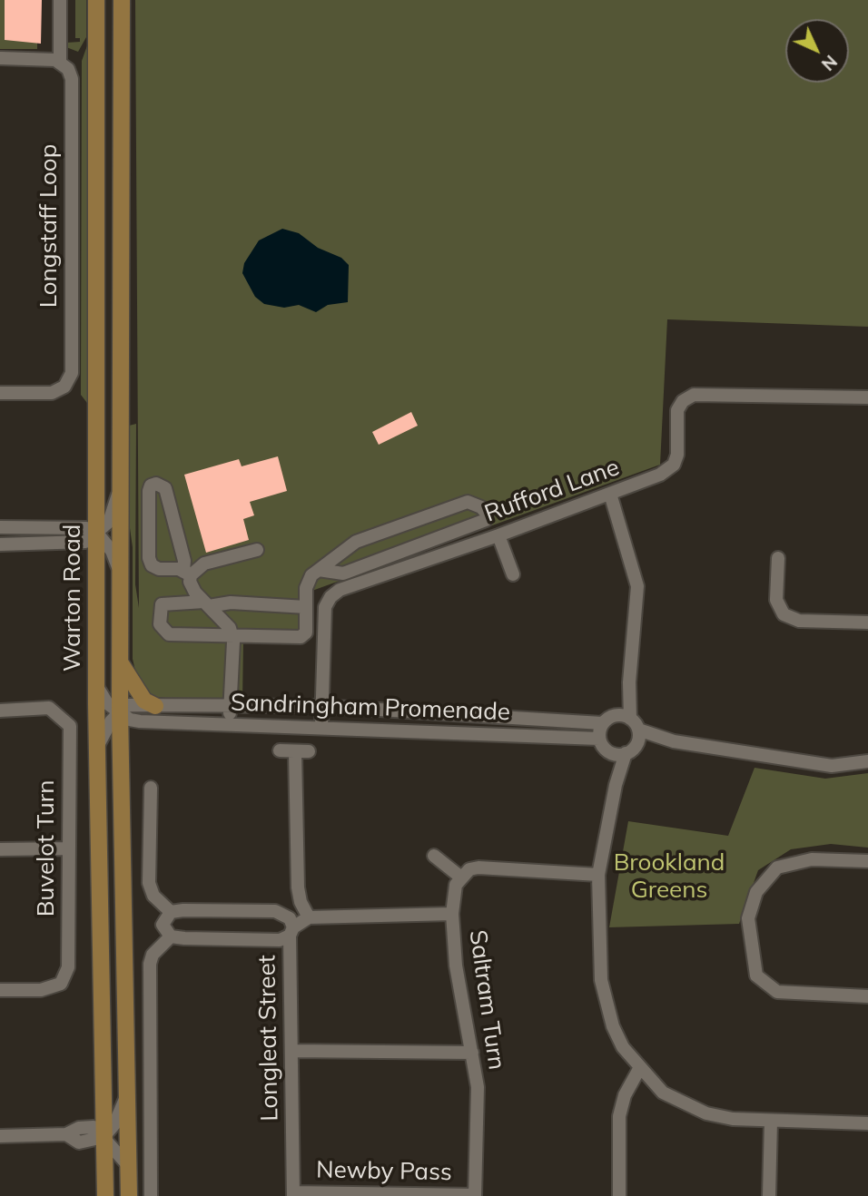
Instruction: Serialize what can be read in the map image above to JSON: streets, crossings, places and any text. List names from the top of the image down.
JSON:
{
  "streets": {
    "main road": ["Warton Road"],
    "street": [
      "Longstaff Loop",
      "Rufford Lane",
      "Sandringham Promenade",
      "Buvelot Turn",
      "Saltram Turn",
      "Longleat Street",
      "Newby Pass"
    ]
  },
  "crossings": [
    ["Rufford Lane", "Sandringham Promenade"],
    ["Warton Road", "Sandringham Promenade"],
    ["Saltram Turn", "Newby Pass"],
    ["Longleat Street", "Newby Pass"]
  ],
  "parks": ["Brookland Greens"],
  "north": "bottom right"
}
